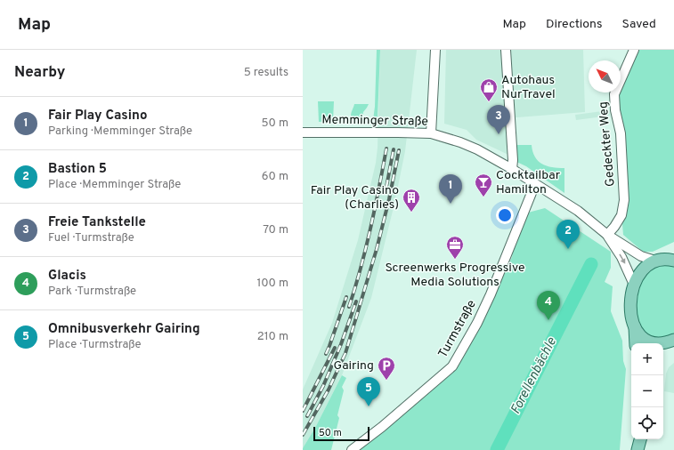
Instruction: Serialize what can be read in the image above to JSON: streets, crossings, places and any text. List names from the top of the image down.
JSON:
{
  "streets": {
    "street": ["Memminger Straße", "Gedeckter Weg", "Turmstraße"]
  },
  "crossings": [
    ["Memminger Straße", "Gedeckter Weg"],
    ["Memminger Straße", "Turmstraße"]
  ],
  "water": ["Forellenbächle"],
  "places": {
    "shop": ["Autohaus NurTravel"],
    "bar": ["Cocktailbar Hamilton"],
    "building": ["Fair Play Casino (Charlies)"],
    "office": ["Screenwerks Progressive Media Solutions"],
    "parking": ["Gairing"]
  },
  "scale_bar": "50 m",
  "north": "top left",
  "page": {
    "header": "Map",
    "nav": ["Map", "Directions", "Saved"],
    "heading": ["Nearby", "5 results"],
    "list": [
      {
        "mark": "1",
        "name": "Fair Play Casino",
        "note": "Parking · Memminger Straße",
        "value": "50 m"
      },
      {
        "mark": "2",
        "name": "Bastion 5",
        "note": "Place · Memminger Straße",
        "value": "60 m"
      },
      {
        "mark": "3",
        "name": "Freie Tankstelle",
        "note": "Fuel · Turmstraße",
        "value": "70 m"
      },
      {
        "mark": "4",
        "name": "Glacis",
        "note": "Park · Turmstraße",
        "value": "100 m"
      },
      {
        "mark": "5",
        "name": "Omnibusverkehr Gairing",
        "note": "Place · Turmstraße",
        "value": "210 m"
      }
    ],
    "pins": [
      "3",
      "1",
      "2",
      "4",
      "5"
    ],
    "map_buttons": ["+", "−"],
    "scale": "50 m"
  }
}
